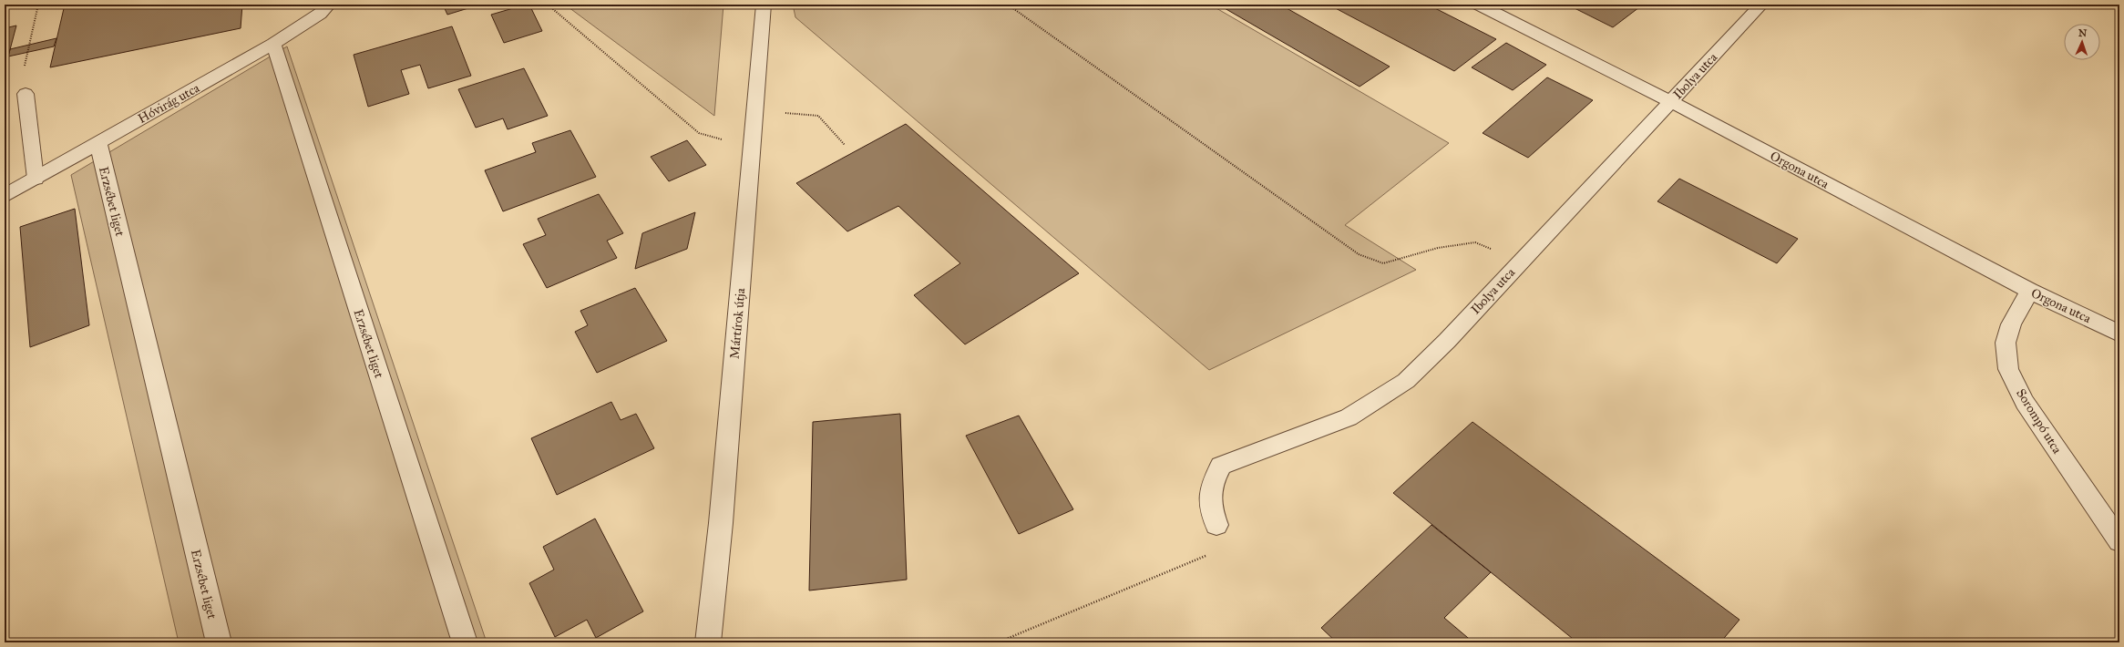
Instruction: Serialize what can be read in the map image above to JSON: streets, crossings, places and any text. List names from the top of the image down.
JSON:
{
  "streets": {
    "street": [
      "Ibolya utca",
      "Hóvirág utca",
      "Orgona utca",
      "Erzsébet liget",
      "Mártírok útja",
      "Sorompó utca"
    ]
  },
  "crossings": [
    ["Ibolya utca", "Orgona utca"],
    ["Hóvirág utca", "Erzsébet liget"],
    ["Orgona utca", "Sorompó utca"]
  ],
  "north": "top"
}
